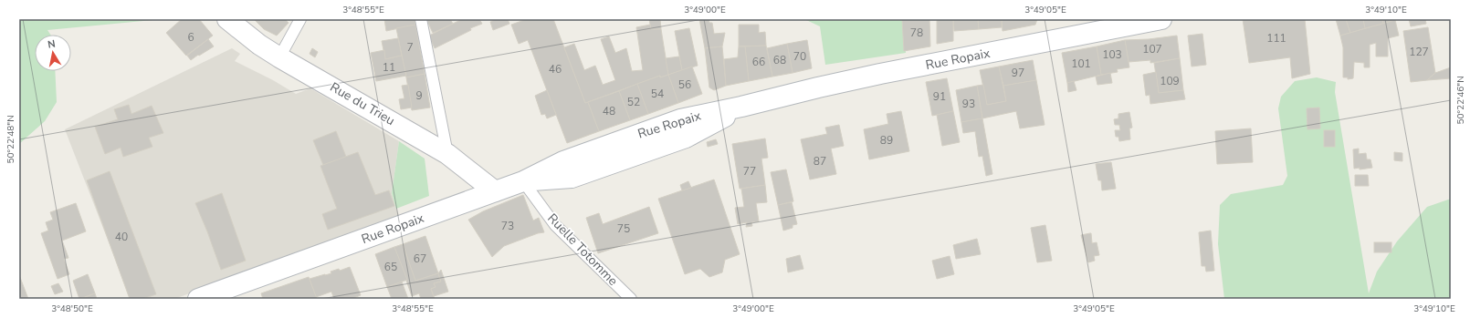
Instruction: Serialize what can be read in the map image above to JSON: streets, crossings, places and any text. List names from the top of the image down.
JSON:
{
  "streets": {
    "street": ["Rue Ropaix", "Rue du Trieu"],
    "lane": ["Ruelle Totomme"]
  },
  "crossings": [
    ["Rue Ropaix", "Rue du Trieu"],
    ["Rue Ropaix", "Ruelle Totomme"]
  ],
  "house_numbers": [
    "78",
    "6",
    "111",
    "7",
    "107",
    "127",
    "103",
    "70",
    "68",
    "66",
    "101",
    "11",
    "46",
    "97",
    "109",
    "56",
    "54",
    "9",
    "91",
    "52",
    "93",
    "48",
    "89",
    "87",
    "77",
    "73",
    "75",
    "40",
    "67",
    "65"
  ],
  "north": "top",
  "coordinates": [
    "3°48'55\"E",
    "3°49'00\"E",
    "3°49'05\"E",
    "3°49'10\"E",
    "50°22'46\"N",
    "50°22'48\"N",
    "3°48'50\"E"
  ]
}
